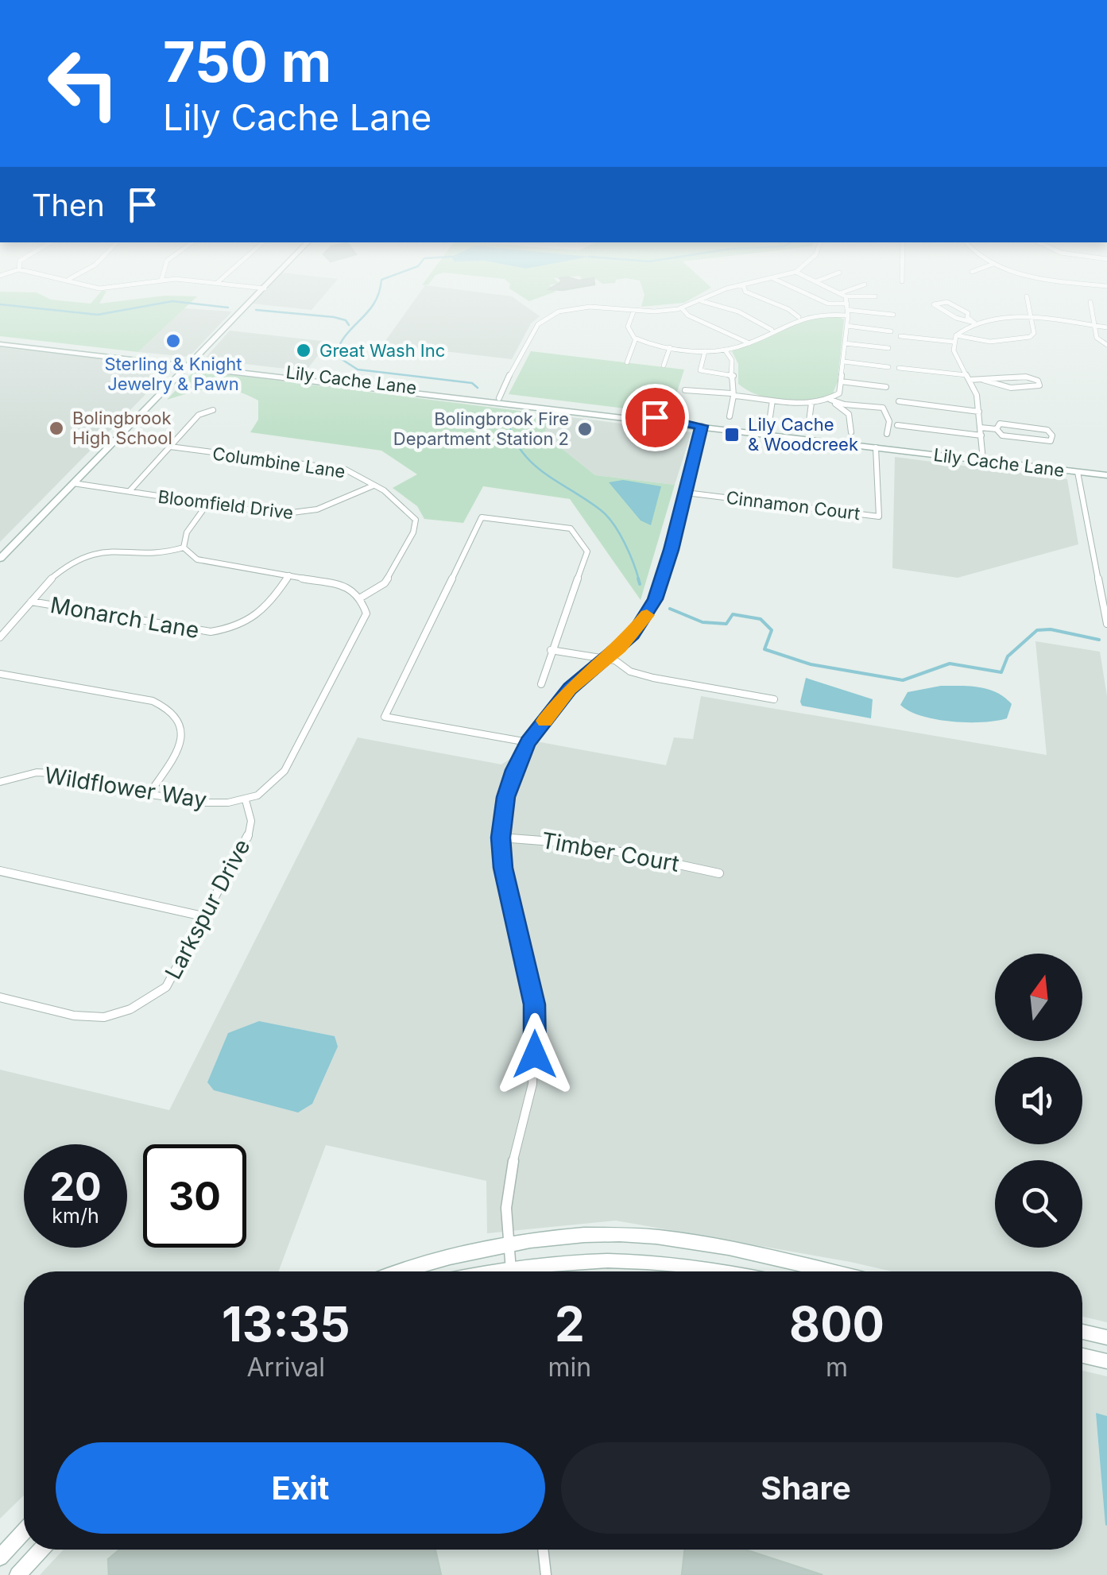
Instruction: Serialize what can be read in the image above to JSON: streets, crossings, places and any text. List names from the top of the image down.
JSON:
{
  "streets": {
    "street": [
      "Lily Cache Lane",
      "Columbine Lane",
      "Bloomfield Drive",
      "Cinnamon Court",
      "Monarch Lane",
      "Wildflower Way",
      "Timber Court",
      "Larkspur Drive"
    ]
  },
  "crossings": [
    ["Lily Cache Lane", "Cinnamon Court"],
    ["Columbine Lane", "Bloomfield Drive"],
    ["Wildflower Way", "Larkspur Drive"]
  ],
  "places": {
    "other": [
      "Sterling & Knight Jewelry & Pawn",
      "Great Wash Inc",
      "Bolingbrook High School",
      "Bolingbrook Fire Department Station 2"
    ],
    "transit": ["Lily Cache & Woodcreek"]
  },
  "north": "top",
  "page": {
    "turn": ["750 m", "Lily Cache Lane"],
    "then": "Then",
    "speed": "20 km/h",
    "limit": "30",
    "eta": [
      "13:35",
      "Arrival",
      "2",
      "min",
      "800",
      "m"
    ],
    "buttons": ["Exit", "Share"]
  }
}
